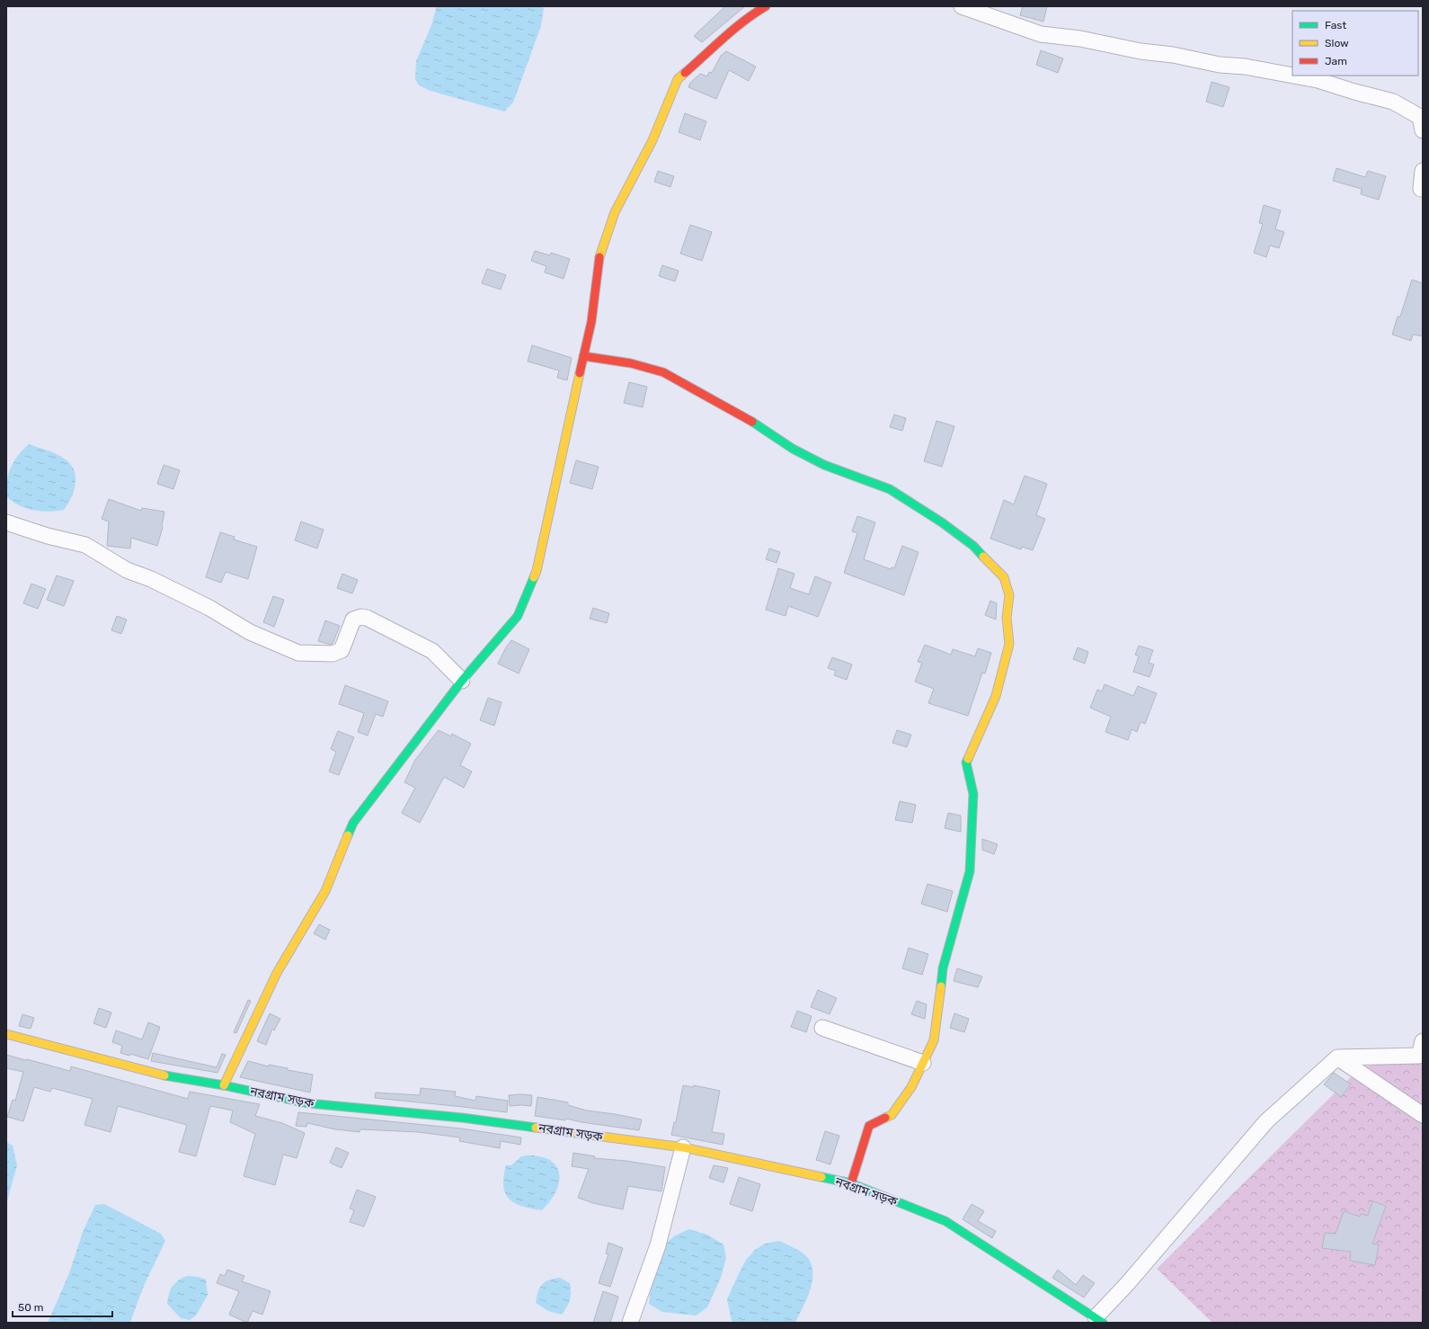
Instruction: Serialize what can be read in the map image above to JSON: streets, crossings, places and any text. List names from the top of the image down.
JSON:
{
  "streets": {
    "street": ["নবগ্রাম সড়ক"]
  },
  "legend": ["Fast", "Slow", "Jam"],
  "scale_bar": "50 m"
}
